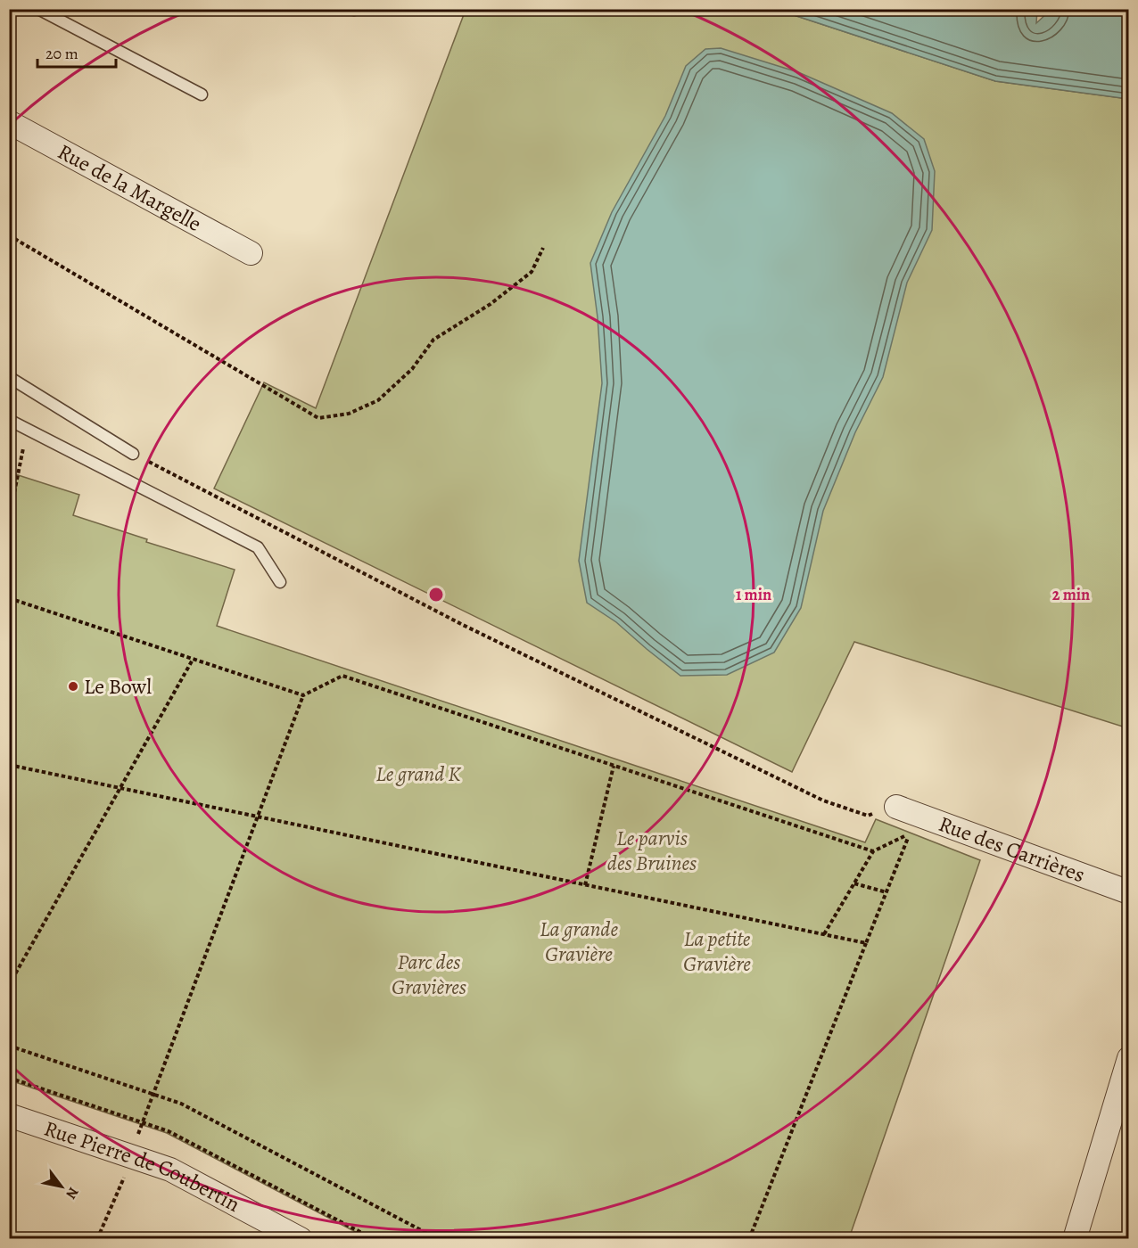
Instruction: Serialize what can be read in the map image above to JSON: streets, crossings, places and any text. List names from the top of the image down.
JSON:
{
  "streets": {
    "street": ["Rue de la Margelle", "Rue des Carrières", "Rue Pierre de Coubertin"]
  },
  "parks": [
    "Le grand K",
    "Le parvis des Bruines",
    "La grande Gravière",
    "La petite Gravière",
    "Parc des Gravières"
  ],
  "places": ["Le Bowl"],
  "scale_bar": "20 m",
  "north": "bottom right",
  "rings": ["1 min", "2 min"]
}
